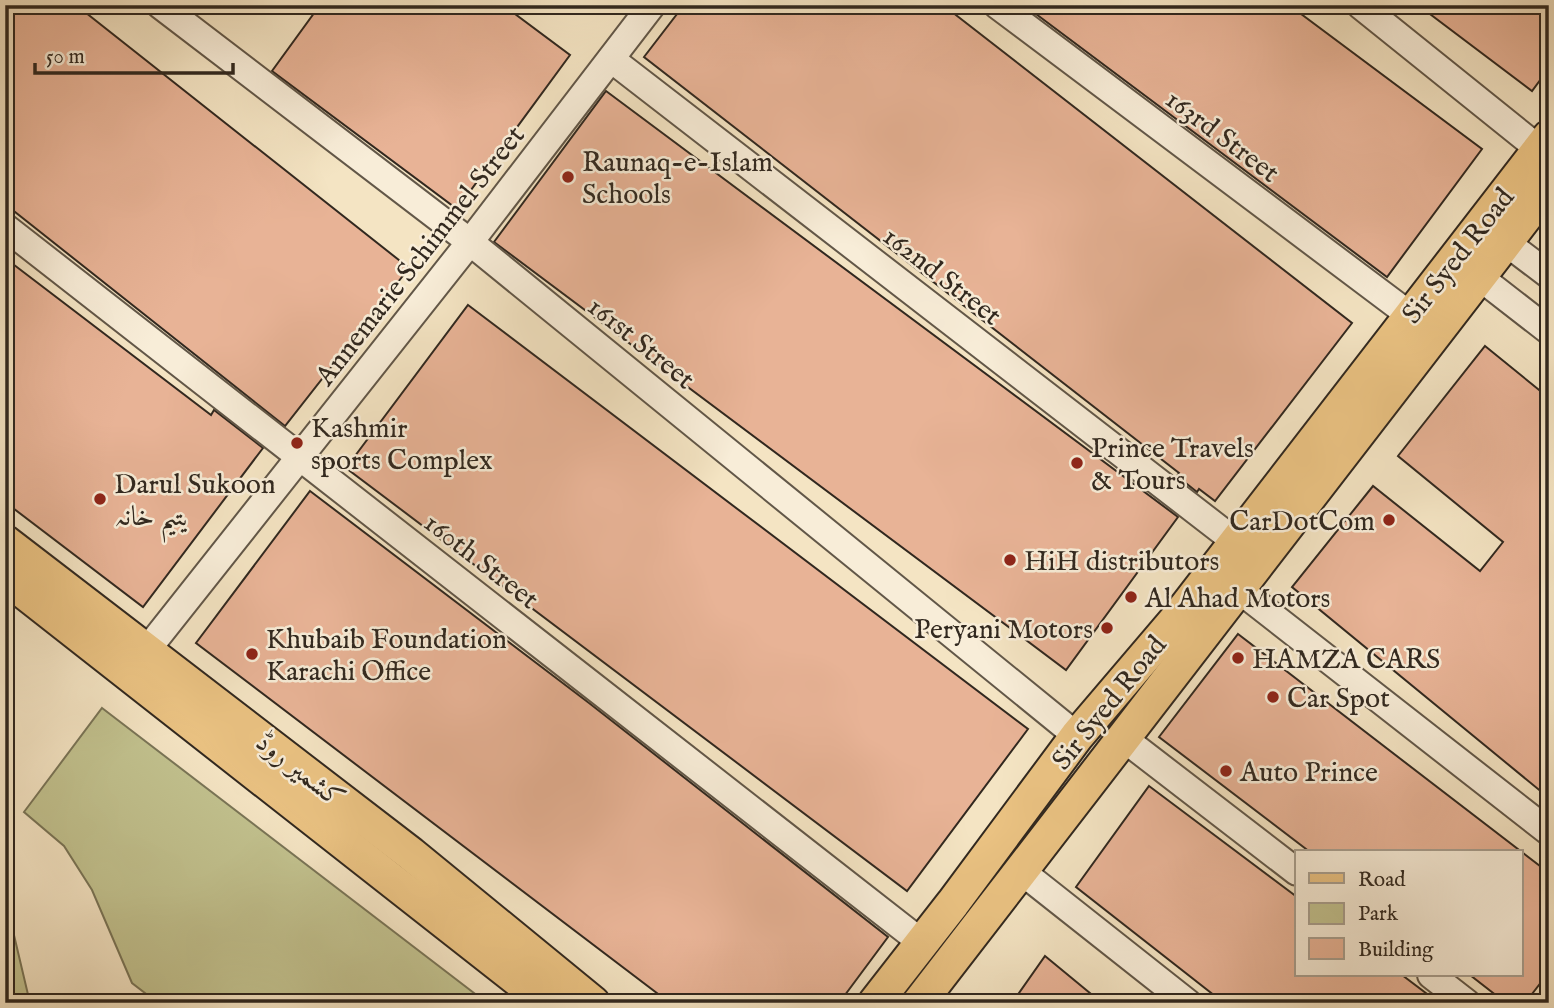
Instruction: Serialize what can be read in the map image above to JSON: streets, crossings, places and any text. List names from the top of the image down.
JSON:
{
  "streets": {
    "main road": ["Sir Syed Road", "کشمیر روڈ"],
    "street": [
      "163rd Street",
      "Annemarie Schimmel Street",
      "162nd Street",
      "161st Street",
      "160th Street"
    ]
  },
  "crossings": [
    ["163rd Street", "Sir Syed Road"],
    ["Annemarie Schimmel Street", "162nd Street"],
    ["Annemarie Schimmel Street", "161st Street"],
    ["Annemarie Schimmel Street", "160th Street"],
    ["Annemarie Schimmel Street", "کشمیر روڈ"],
    ["Sir Syed Road", "162nd Street"],
    ["Sir Syed Road", "161st Street"],
    ["Sir Syed Road", "160th Street"]
  ],
  "places": [
    "Raunaq-e-Islam Schools",
    "Kashmir sports Complex",
    "Prince Travels & Tours",
    "Darul Sukoon یتیم خانہ",
    "CarDotCom",
    "HiH distributors",
    "Al Ahad Motors",
    "Peryani Motors",
    "Khubaib Foundation Karachi Office",
    "HAMZA CARS",
    "Car Spot",
    "Auto Prince"
  ],
  "legend": ["Road", "Park", "Building"],
  "scale_bar": "50 m"
}
